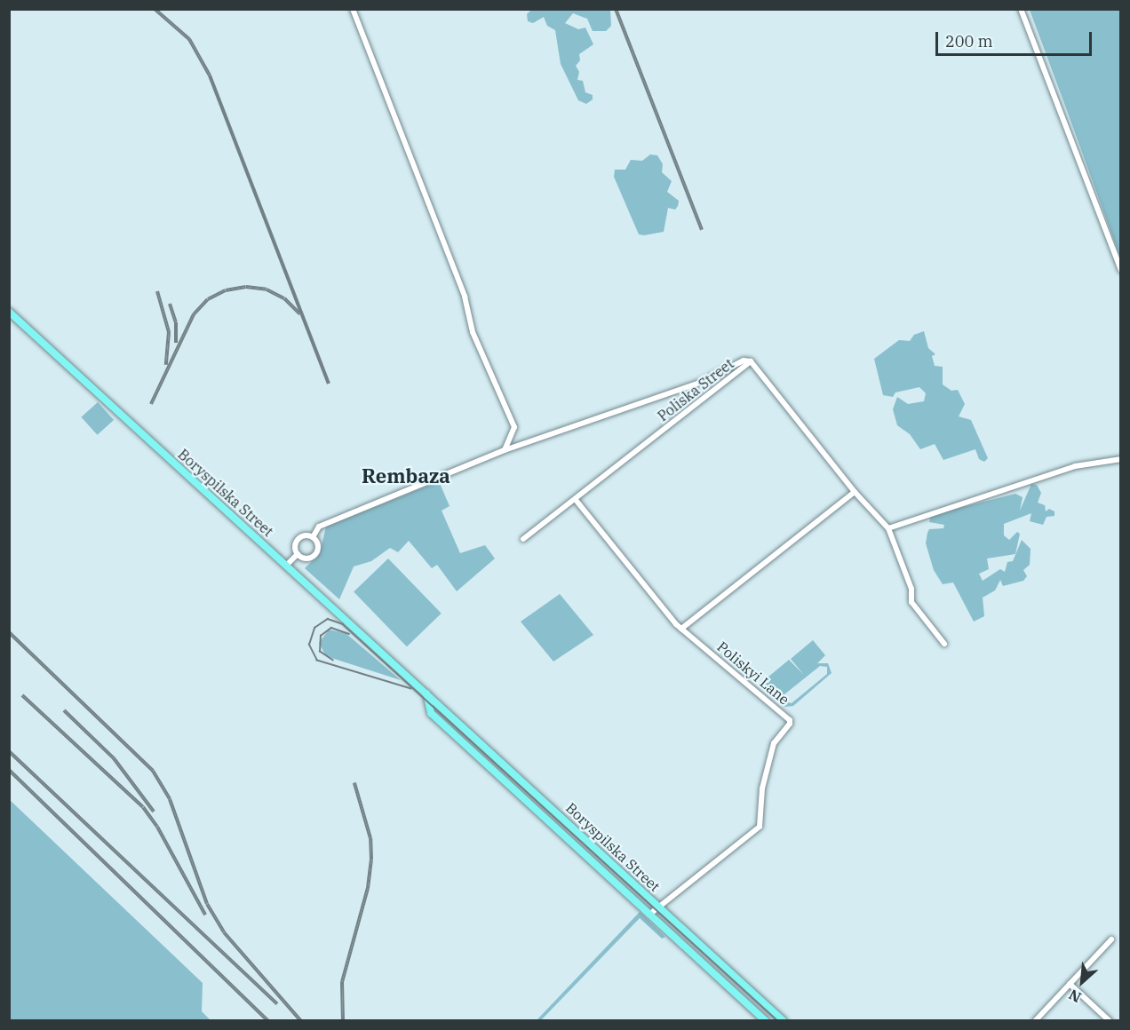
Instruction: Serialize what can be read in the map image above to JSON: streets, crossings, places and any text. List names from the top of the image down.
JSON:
{
  "streets": {
    "main road": ["Boryspilska Street"],
    "street": ["Poliska Street", "Poliskyi Lane"]
  },
  "crossings": [
    ["Poliska Street", "Poliskyi Lane"],
    ["Boryspilska Street", "Poliskyi Lane"]
  ],
  "districts": ["Rembaza"],
  "scale_bar": "200 m",
  "north": "bottom left"
}
